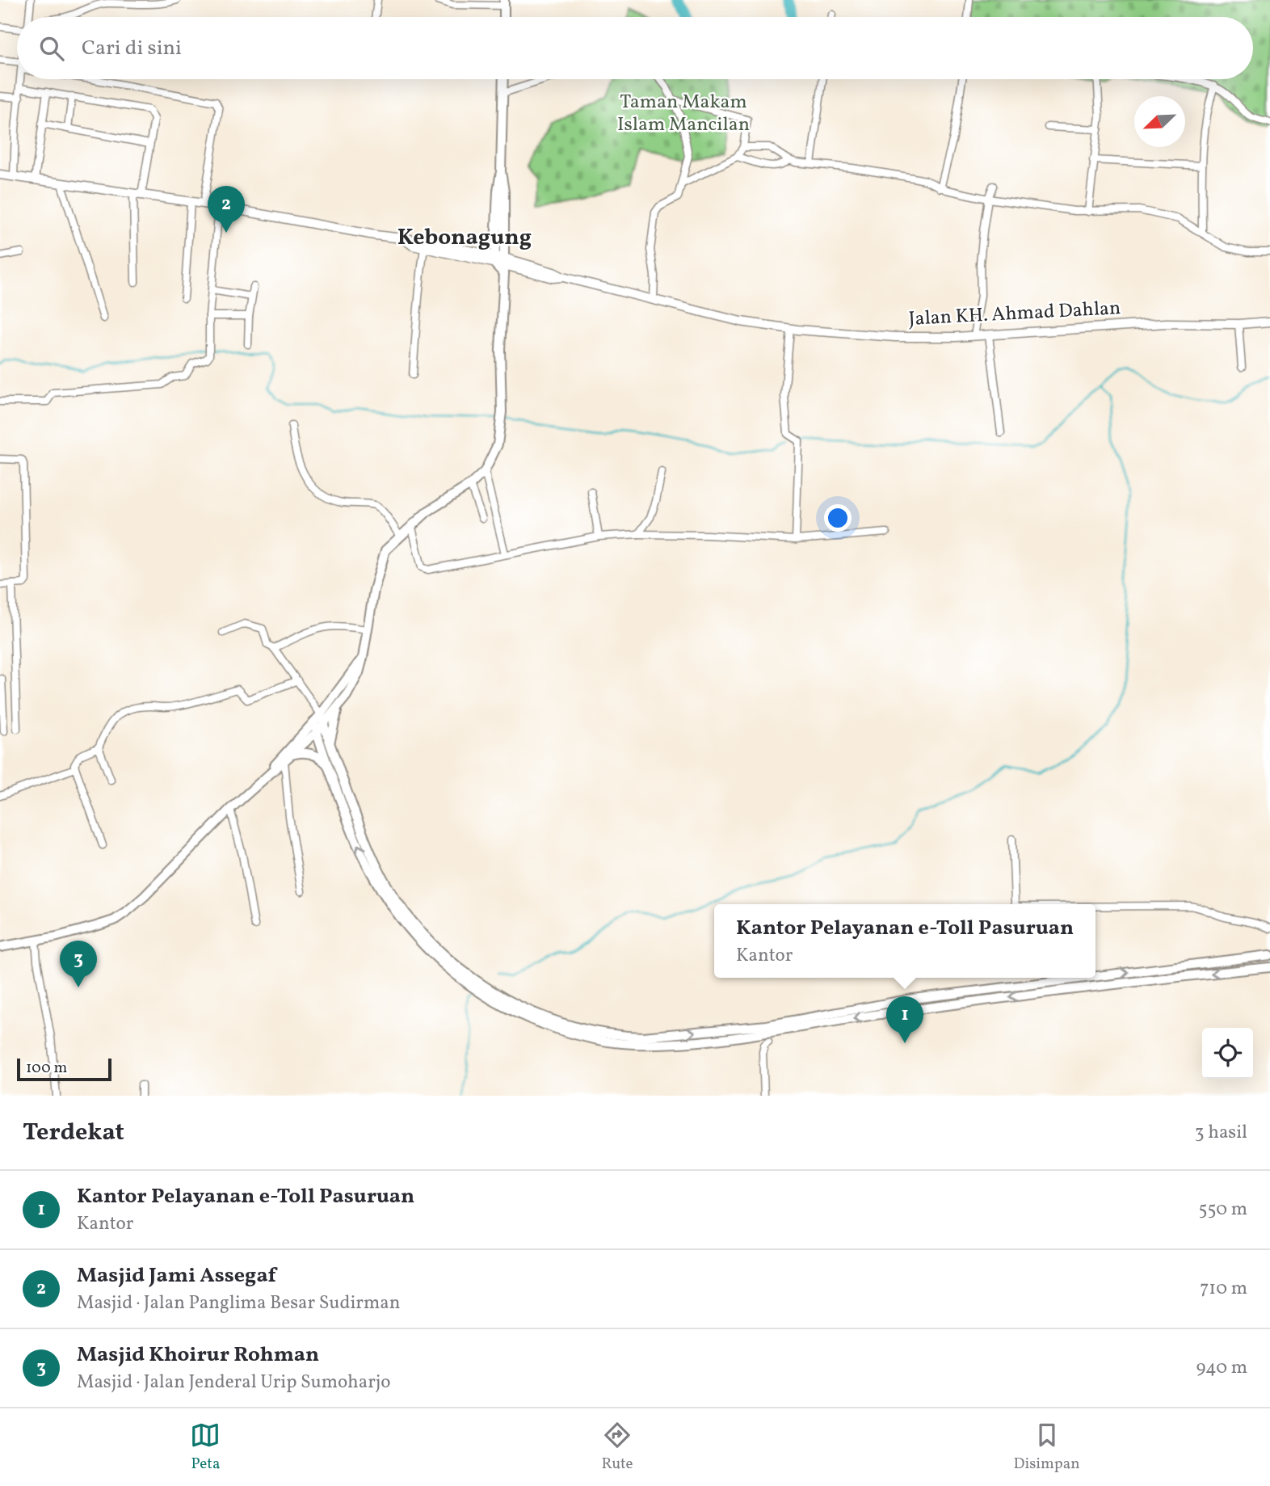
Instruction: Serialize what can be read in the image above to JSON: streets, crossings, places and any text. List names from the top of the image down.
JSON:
{
  "streets": {
    "main road": ["Jalan KH. Ahmad Dahlan"]
  },
  "districts": ["Kebonagung"],
  "parks": ["Taman Makam Islam Mancilan"],
  "scale_bar": "100 m",
  "north": "bottom left",
  "page": {
    "search": "Cari di sini",
    "pins": ["2", "3", "1"],
    "popup": ["Kantor Pelayanan e-Toll Pasuruan", "Kantor"],
    "scale": "100 m",
    "heading": ["Terdekat", "3 hasil"],
    "list": [
      {
        "mark": "1",
        "name": "Kantor Pelayanan e-Toll Pasuruan",
        "note": "Kantor",
        "value": "550 m"
      },
      {
        "mark": "2",
        "name": "Masjid Jami Assegaf",
        "note": "Masjid · Jalan Panglima Besar Sudirman",
        "value": "710 m"
      },
      {
        "mark": "3",
        "name": "Masjid Khoirur Rohman",
        "note": "Masjid · Jalan Jenderal Urip Sumoharjo",
        "value": "940 m"
      }
    ],
    "nav": ["Peta", "Rute", "Disimpan"]
  }
}
